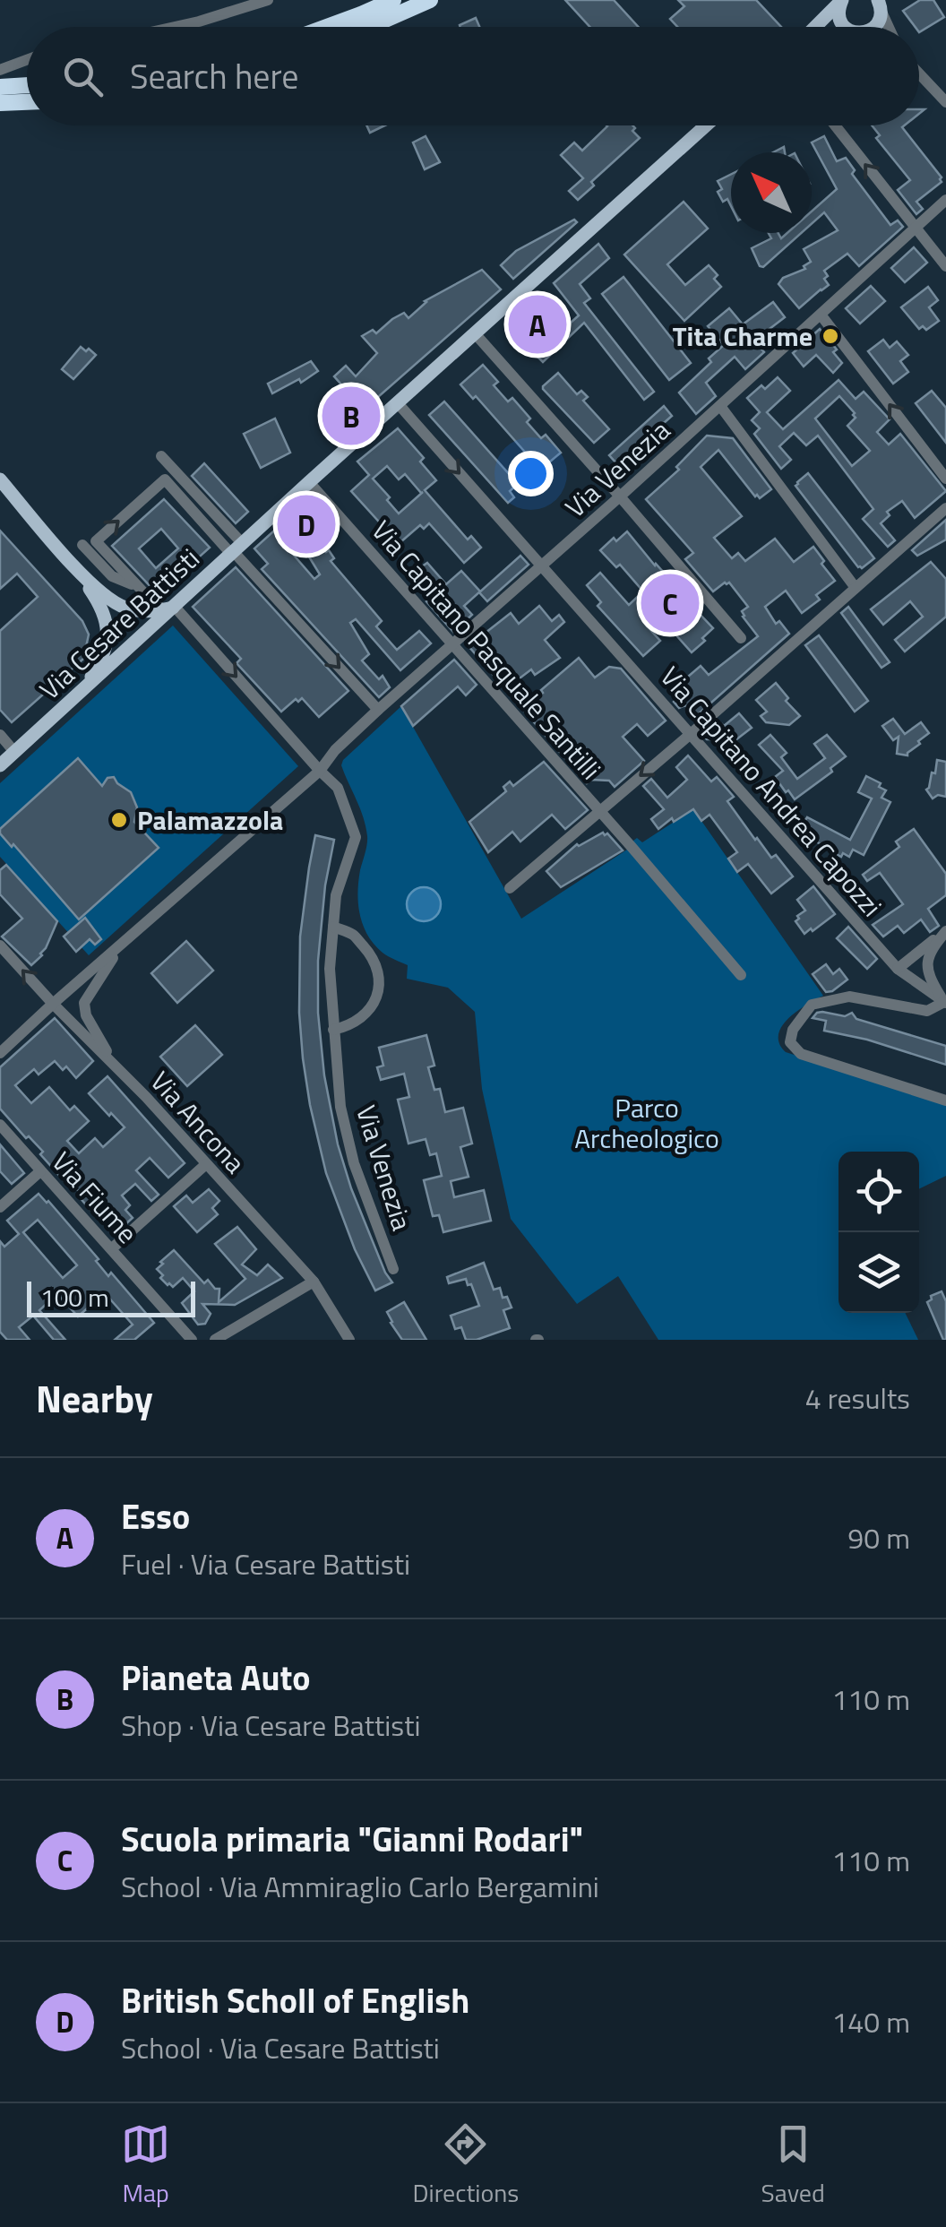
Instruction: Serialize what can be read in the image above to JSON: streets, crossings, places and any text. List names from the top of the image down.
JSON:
{
  "streets": {
    "main road": ["Via Cesare Battisti"],
    "street": [
      "Via Venezia",
      "Via Capitano Pasquale Santilli",
      "Via Capitano Andrea Capozzi",
      "Via Ancona",
      "Via Fiume"
    ]
  },
  "crossings": [
    ["Via Venezia", "Via Capitano Pasquale Santilli"],
    ["Via Venezia", "Via Capitano Andrea Capozzi"],
    ["Via Venezia", "Via Ancona"],
    ["Via Cesare Battisti", "Via Capitano Pasquale Santilli"],
    ["Via Cesare Battisti", "Via Capitano Andrea Capozzi"]
  ],
  "parks": ["Parco Archeologico"],
  "places": ["Tita Charme", "Palamazzola"],
  "scale_bar": "100 m",
  "north": "top left",
  "page": {
    "search": "Search here",
    "pins": [
      "A",
      "B",
      "D",
      "C"
    ],
    "scale": "100 m",
    "heading": ["Nearby", "4 results"],
    "list": [
      {
        "mark": "A",
        "name": "Esso",
        "note": "Fuel · Via Cesare Battisti",
        "value": "90 m"
      },
      {
        "mark": "B",
        "name": "Pianeta Auto",
        "note": "Shop · Via Cesare Battisti",
        "value": "110 m"
      },
      {
        "mark": "C",
        "name": "Scuola primaria \"Gianni Rodari\"",
        "note": "School · Via Ammiraglio Carlo Bergamini",
        "value": "110 m"
      },
      {
        "mark": "D",
        "name": "British Scholl of English",
        "note": "School · Via Cesare Battisti",
        "value": "140 m"
      }
    ],
    "nav": ["Map", "Directions", "Saved"]
  }
}
